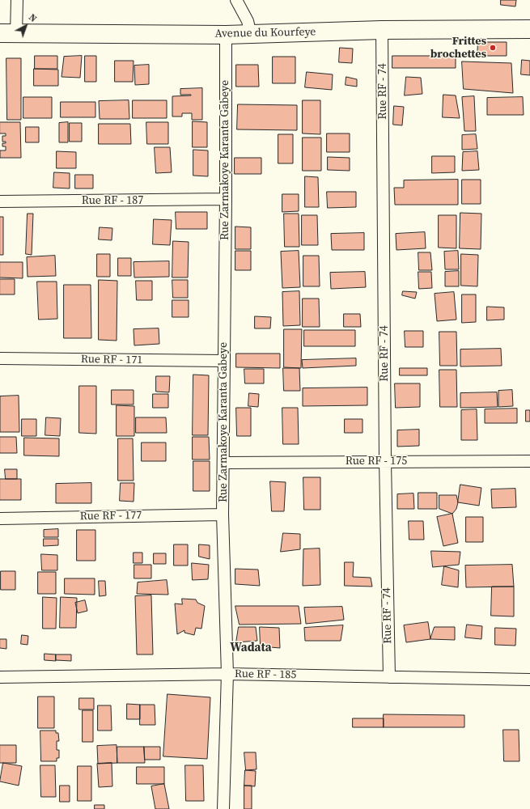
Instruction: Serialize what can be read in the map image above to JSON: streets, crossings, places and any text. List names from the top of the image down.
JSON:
{
  "streets": {
    "main road": ["Avenue du Kourfeye"],
    "street": [
      "Rue RF - 74",
      "Rue Zarmakoye Karanta Gabeye",
      "Rue RF - 187",
      "Rue RF - 171",
      "Rue RF - 175",
      "Rue RF - 177",
      "Rue RF - 185"
    ]
  },
  "crossings": [
    ["Avenue du Kourfeye", "Rue RF - 74"],
    ["Avenue du Kourfeye", "Rue Zarmakoye Karanta Gabeye"],
    ["Rue RF - 74", "Rue RF - 175"],
    ["Rue RF - 74", "Rue RF - 185"],
    ["Rue Zarmakoye Karanta Gabeye", "Rue RF - 187"],
    ["Rue Zarmakoye Karanta Gabeye", "Rue RF - 171"],
    ["Rue Zarmakoye Karanta Gabeye", "Rue RF - 175"],
    ["Rue Zarmakoye Karanta Gabeye", "Rue RF - 177"],
    ["Rue Zarmakoye Karanta Gabeye", "Rue RF - 185"]
  ],
  "districts": ["Wadata"],
  "places": ["Frittes brochettes"],
  "north": "top right"
}
